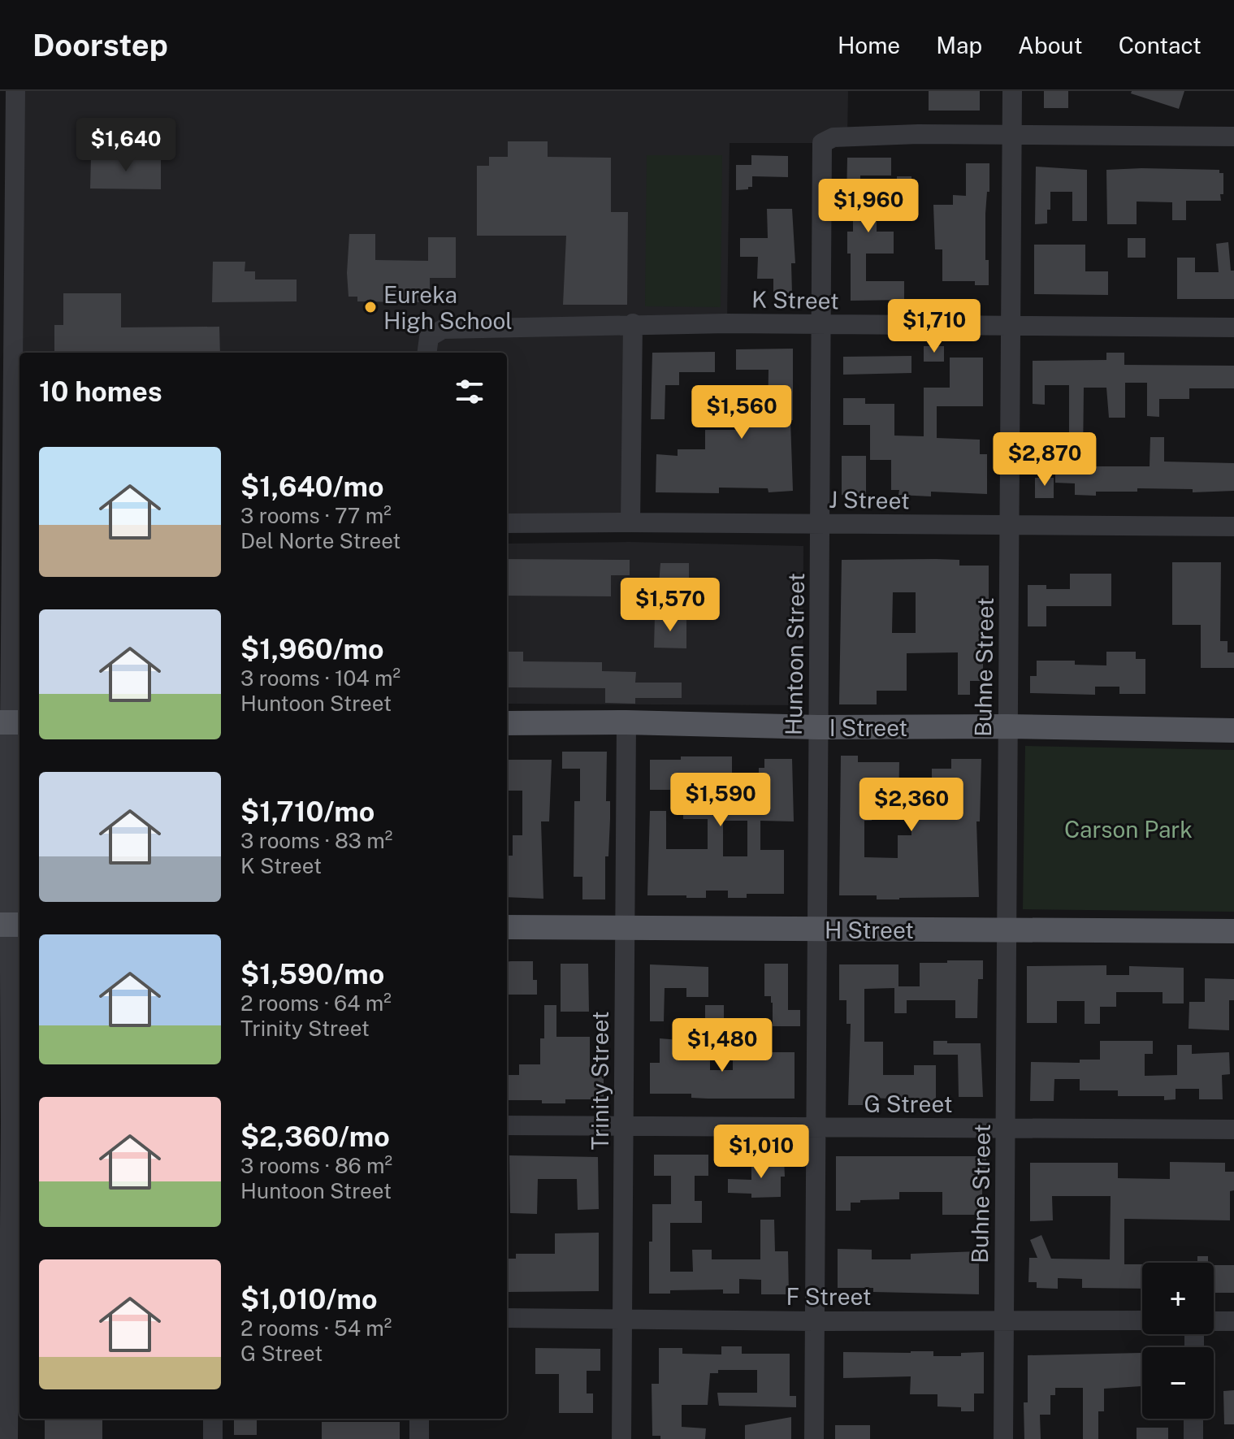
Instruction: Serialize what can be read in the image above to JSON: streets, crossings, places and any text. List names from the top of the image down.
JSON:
{
  "streets": {
    "main road": ["I Street", "H Street"],
    "street": [
      "K Street",
      "J Street",
      "Huntoon Street",
      "Buhne Street",
      "Trinity Street",
      "G Street",
      "F Street"
    ]
  },
  "crossings": [
    ["K Street", "Huntoon Street"],
    ["K Street", "Buhne Street"],
    ["J Street", "Huntoon Street"],
    ["J Street", "Buhne Street"],
    ["Huntoon Street", "Buhne Street"],
    ["Huntoon Street", "I Street"],
    ["Huntoon Street", "H Street"],
    ["Huntoon Street", "G Street"],
    ["Huntoon Street", "F Street"],
    ["Buhne Street", "I Street"],
    ["Buhne Street", "H Street"],
    ["Buhne Street", "G Street"],
    ["Buhne Street", "F Street"],
    ["I Street", "Trinity Street"],
    ["H Street", "Trinity Street"],
    ["Trinity Street", "G Street"],
    ["Trinity Street", "F Street"]
  ],
  "parks": ["Carson Park"],
  "places": ["Eureka High School"],
  "page": {
    "header": "Doorstep",
    "nav": [
      "Home",
      "Map",
      "About",
      "Contact"
    ],
    "price": [
      "$1,640",
      "$1,960",
      "$1,710",
      "$1,560",
      "$2,870",
      "$1,570",
      "$1,590",
      "$2,360",
      "$1,480",
      "$1,010"
    ],
    "heading": "10 homes",
    "list": [
      {
        "name": "$1,640/mo",
        "note": "3 rooms · 77 m² · Del Norte Street"
      },
      {
        "name": "$1,960/mo",
        "note": "3 rooms · 104 m² · Huntoon Street"
      },
      {
        "name": "$1,710/mo",
        "note": "3 rooms · 83 m² · K Street"
      },
      {
        "name": "$1,590/mo",
        "note": "2 rooms · 64 m² · Trinity Street"
      },
      {
        "name": "$2,360/mo",
        "note": "3 rooms · 86 m² · Huntoon Street"
      },
      {
        "name": "$1,010/mo",
        "note": "2 rooms · 54 m² · G Street"
      }
    ],
    "map_buttons": ["+", "−"]
  }
}
